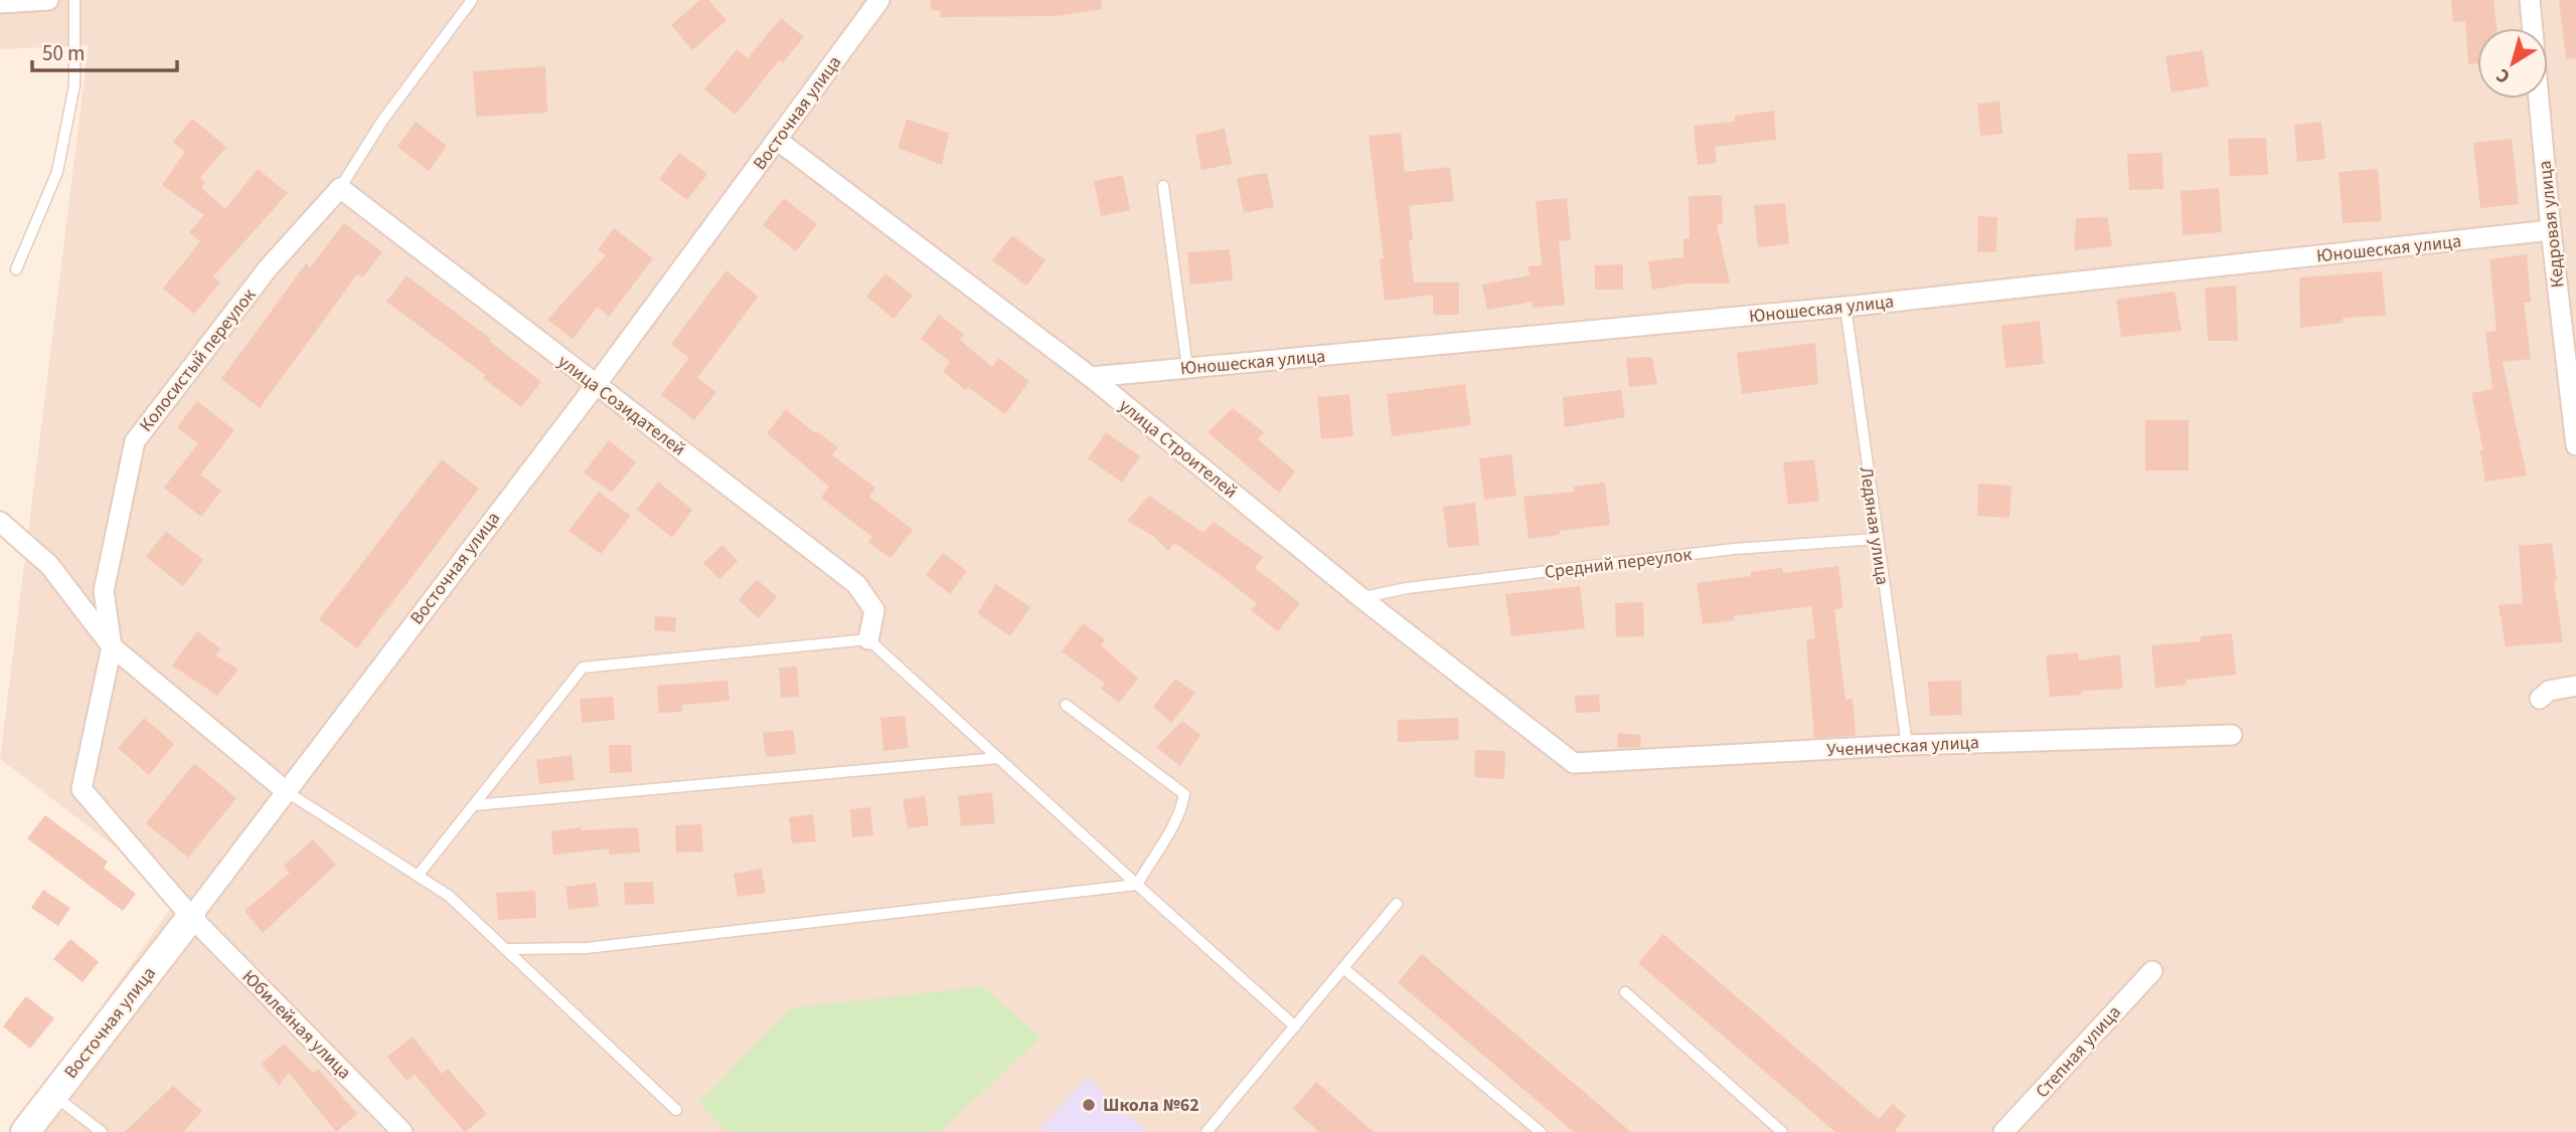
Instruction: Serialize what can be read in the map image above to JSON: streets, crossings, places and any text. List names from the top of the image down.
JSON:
{
  "streets": {
    "street": [
      "Восточная улица",
      "Кедровая улица",
      "Юношеская улица",
      "Колосистый переулок",
      "улица Созидателей",
      "улица Строителей",
      "Ученическая улица",
      "Юбилейная улица",
      "Степная улица"
    ],
    "lane": ["Ледяная улица", "Средний переулок"]
  },
  "crossings": [
    ["Восточная улица", "улица Созидателей"],
    ["Восточная улица", "улица Строителей"],
    ["Восточная улица", "Юбилейная улица"],
    ["Кедровая улица", "Юношеская улица"],
    ["Юношеская улица", "улица Строителей"],
    ["Юношеская улица", "Ледяная улица"],
    ["Колосистый переулок", "улица Созидателей"],
    ["Колосистый переулок", "Юбилейная улица"],
    ["улица Строителей", "Средний переулок"],
    ["улица Строителей", "Ученическая улица"],
    ["Ледяная улица", "Средний переулок"],
    ["Ледяная улица", "Ученическая улица"]
  ],
  "places": ["Школа №62"],
  "scale_bar": "50 m",
  "north": "bottom left"
}
